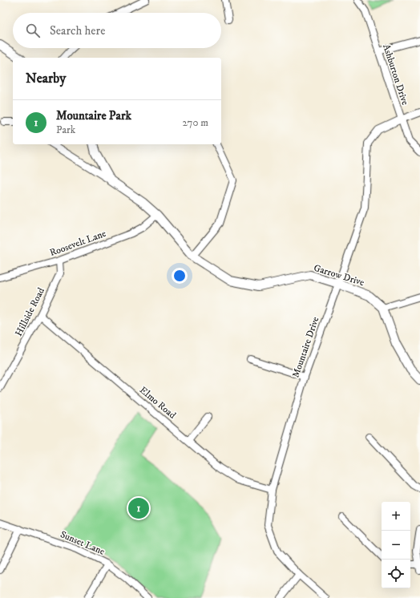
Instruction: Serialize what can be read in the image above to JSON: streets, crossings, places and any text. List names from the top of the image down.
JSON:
{
  "streets": {
    "street": [
      "Ashburton Drive",
      "Roosevelt Lane",
      "Garrow Drive",
      "Hillside Road",
      "Mountaire Drive",
      "Elmo Road",
      "Sunset Lane"
    ]
  },
  "crossings": [
    ["Ashburton Drive", "Mountaire Drive"],
    ["Roosevelt Lane", "Garrow Drive"],
    ["Roosevelt Lane", "Hillside Road"],
    ["Garrow Drive", "Mountaire Drive"],
    ["Hillside Road", "Elmo Road"],
    ["Mountaire Drive", "Elmo Road"]
  ],
  "page": {
    "search": "Search here",
    "heading": "Nearby",
    "list": [
      {
        "mark": "1",
        "name": "Mountaire Park",
        "note": "Park",
        "value": "270 m"
      }
    ],
    "pins": "1",
    "map_buttons": ["+", "−"]
  }
}
